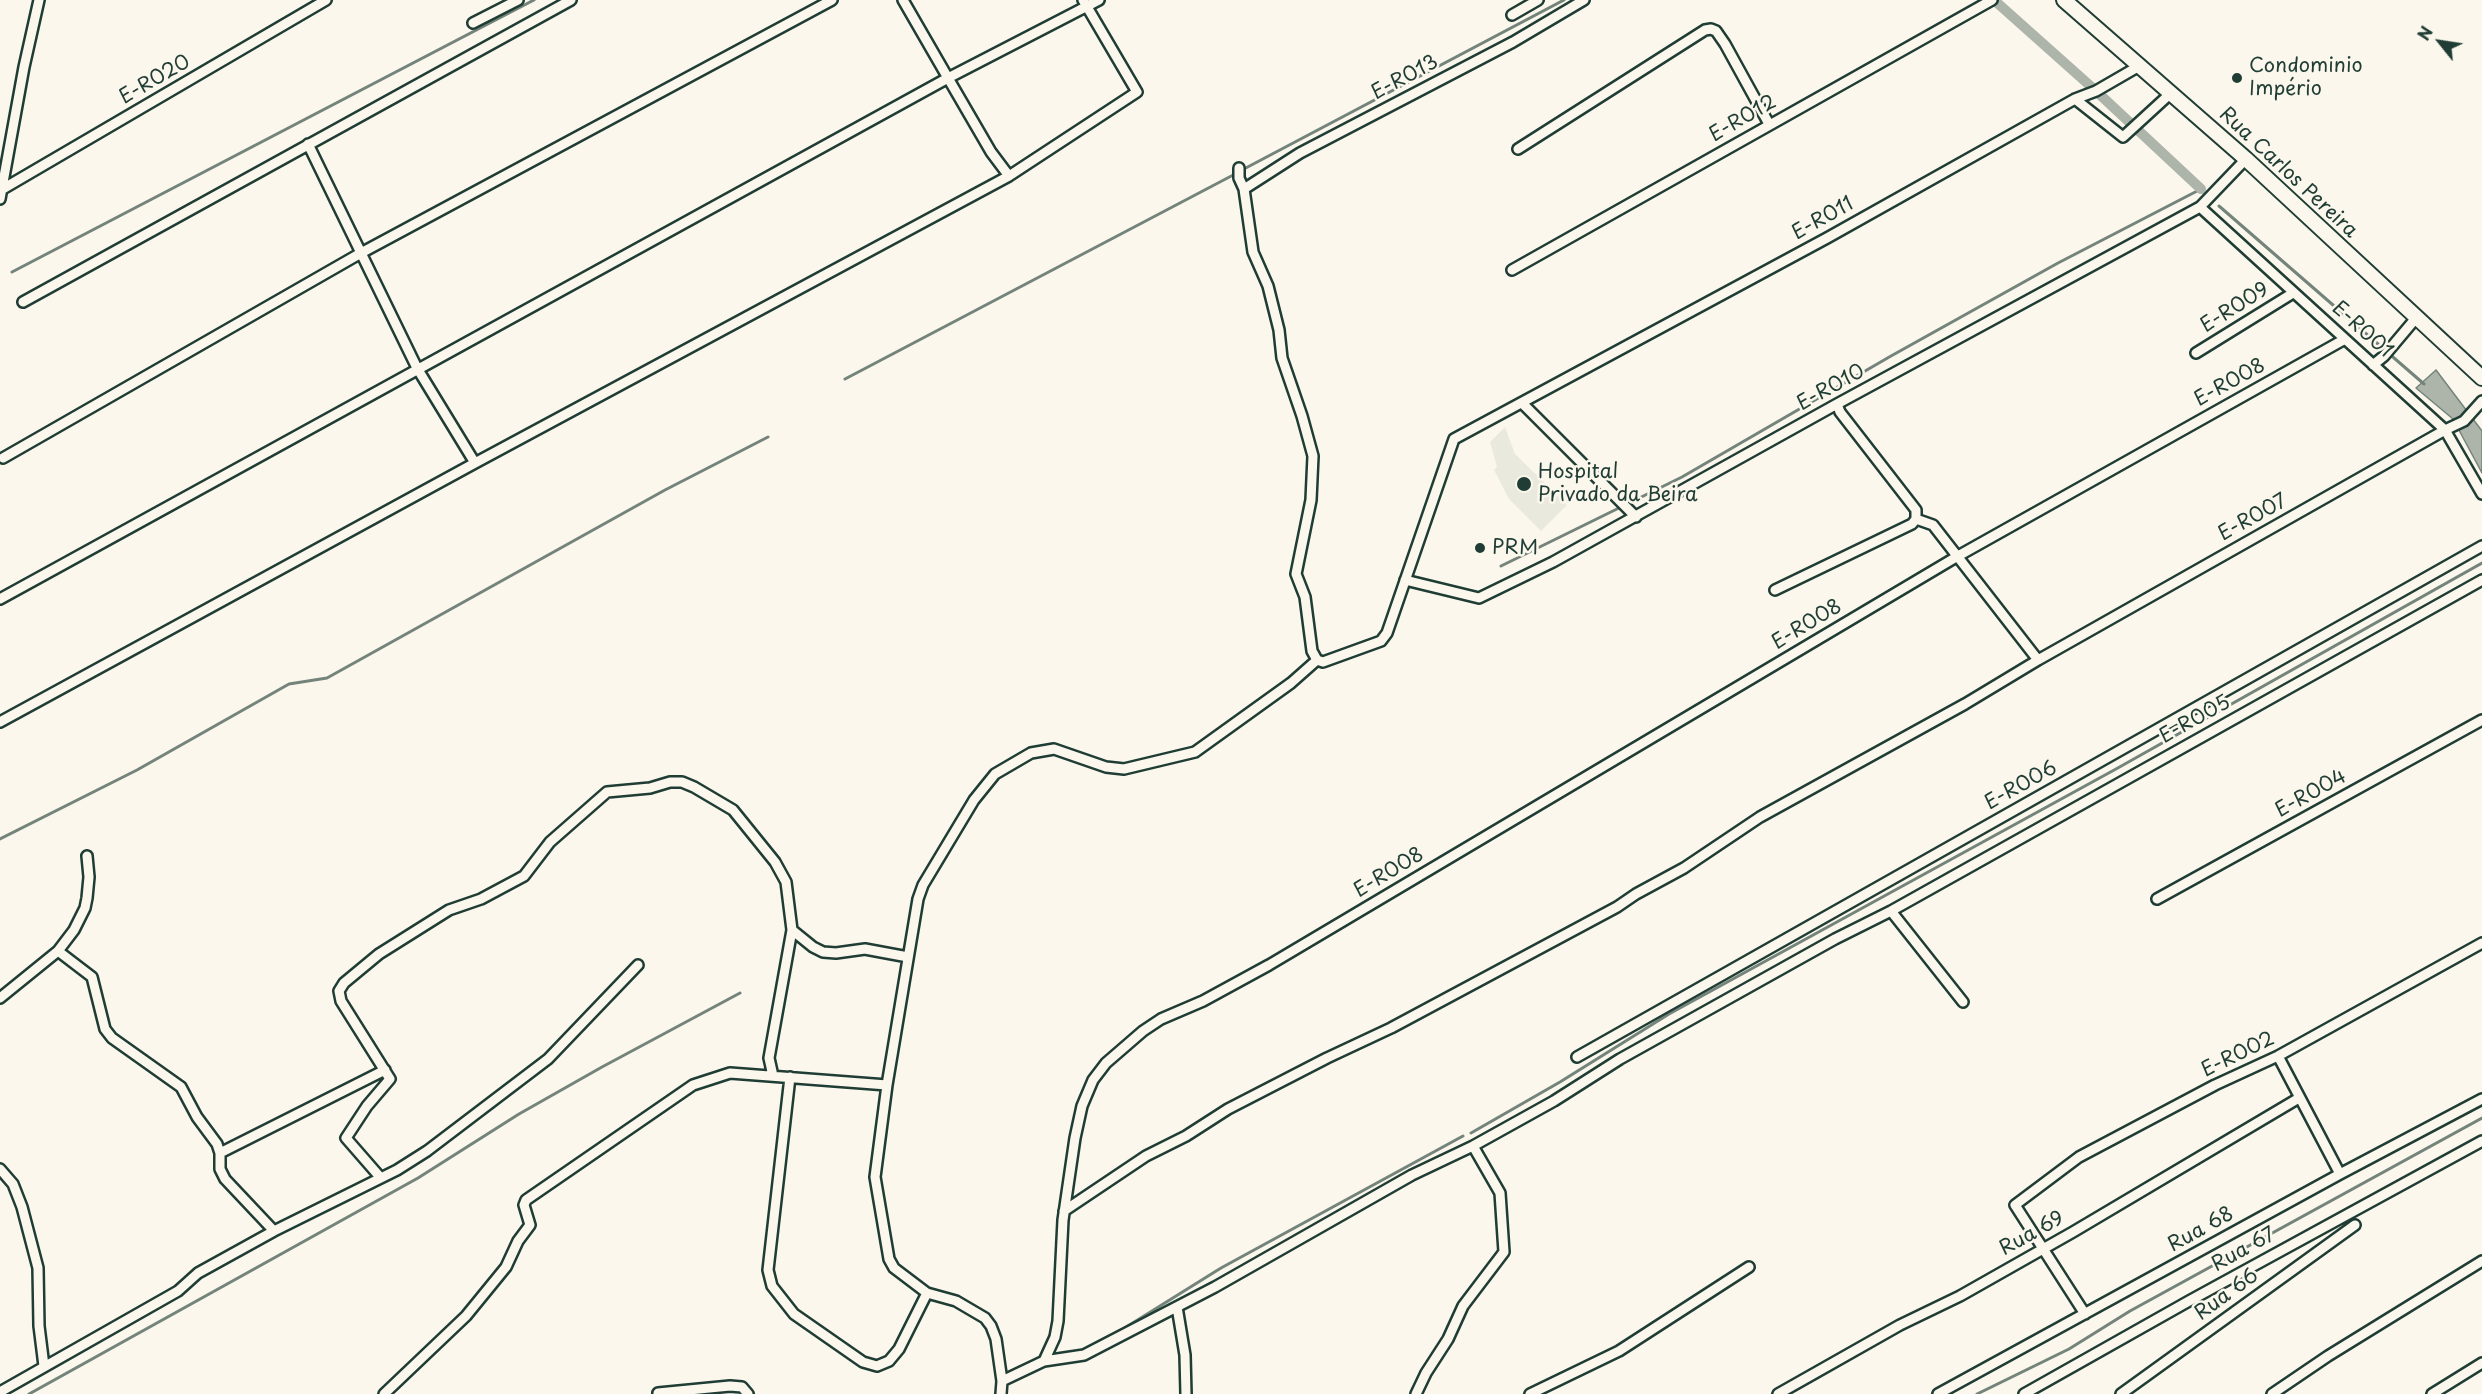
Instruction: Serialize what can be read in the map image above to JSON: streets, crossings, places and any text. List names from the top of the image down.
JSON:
{
  "streets": {
    "street": [
      "E-R013",
      "E-R020",
      "E-R012",
      "Rua Carlos Pereira",
      "E-R011",
      "E-R009",
      "E-R001",
      "E-R008",
      "E-R010",
      "E-R007",
      "E-R005",
      "E-R006",
      "E-R004",
      "E-R002",
      "Rua 68",
      "Rua 69",
      "Rua 67",
      "Rua 66"
    ]
  },
  "crossings": [
    ["Rua Carlos Pereira", "E-R011"],
    ["Rua Carlos Pereira", "E-R010"],
    ["E-R011", "E-R010"],
    ["E-R009", "E-R001"],
    ["E-R001", "E-R008"],
    ["E-R001", "E-R010"],
    ["E-R001", "E-R007"],
    ["E-R008", "E-R007"],
    ["E-R002", "Rua 69"]
  ],
  "places": ["Condominio Império", "Hospital Privado da Beira", "PRM"],
  "north": "top left"
}
